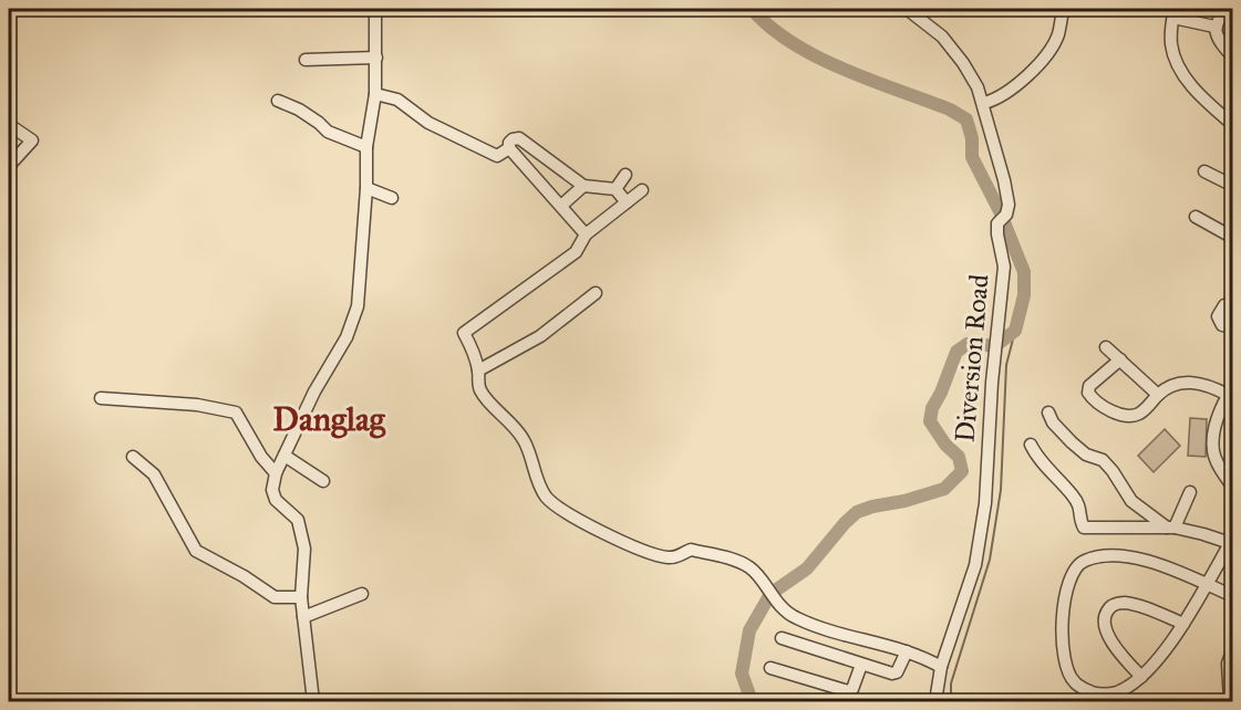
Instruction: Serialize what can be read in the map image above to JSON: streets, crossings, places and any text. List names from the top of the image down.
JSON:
{
  "streets": {
    "street": ["Diversion Road"]
  },
  "districts": ["Danglag"]
}
